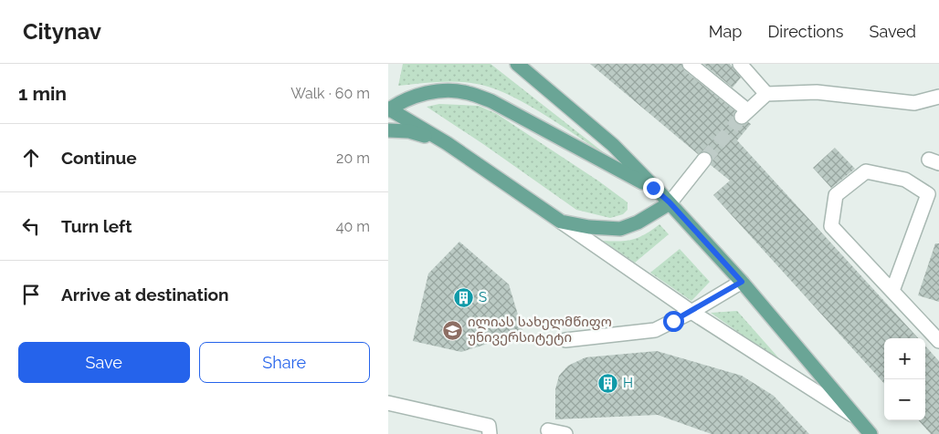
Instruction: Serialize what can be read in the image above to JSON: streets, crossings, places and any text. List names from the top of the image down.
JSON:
{
  "places": {
    "building": ["S", "H"],
    "school or university": ["ილიას სახელმწიფო უნივერსიტეტი"]
  },
  "page": {
    "header": "Citynav",
    "nav": ["Map", "Directions", "Saved"],
    "heading": ["1 min", "Walk · 60 m"],
    "list": [
      ["Continue", "20 m"],
      ["Turn left", "40 m"],
      "Arrive at destination"
    ],
    "buttons": ["Save", "Share"],
    "map_buttons": ["+", "−"]
  }
}
